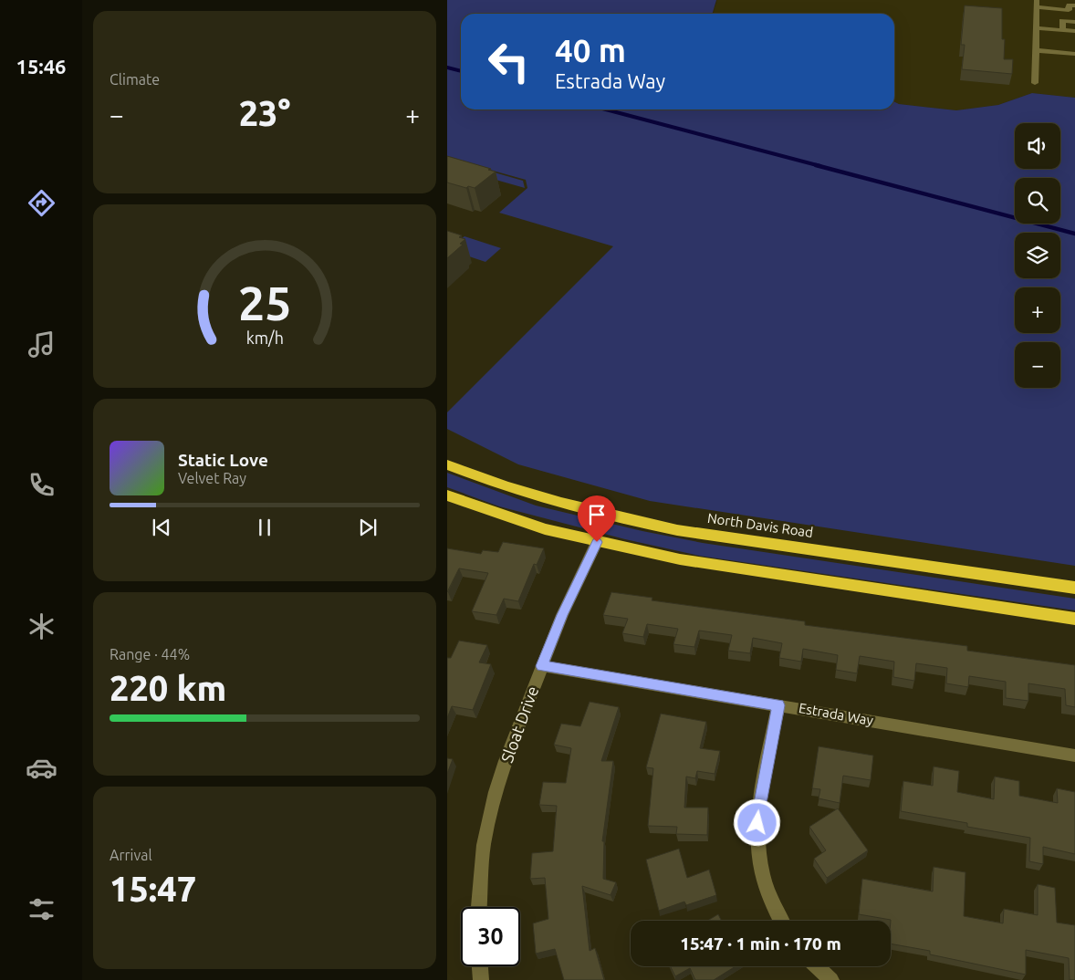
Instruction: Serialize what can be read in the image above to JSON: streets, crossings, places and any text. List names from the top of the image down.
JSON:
{
  "streets": {
    "highway": ["North Davis Road"],
    "street": ["Estrada Way", "Sloat Drive"]
  },
  "crossings": [
    ["Estrada Way", "Sloat Drive"]
  ],
  "page": {
    "tabs": "15:46",
    "tile": [
      "Climate",
      ["Range · 44%", "220 km"],
      ["Arrival", "15:47"]
    ],
    "turn": ["40 m", "Estrada Way"],
    "heat": ["−", "23°", "+"],
    "map_buttons": ["+", "−"],
    "song": ["Static Love", "Velvet Ray"],
    "limit": "30",
    "trip": "15:47 · 1 min · 170 m",
    "gauge": ["25", "km/h"]
  }
}
